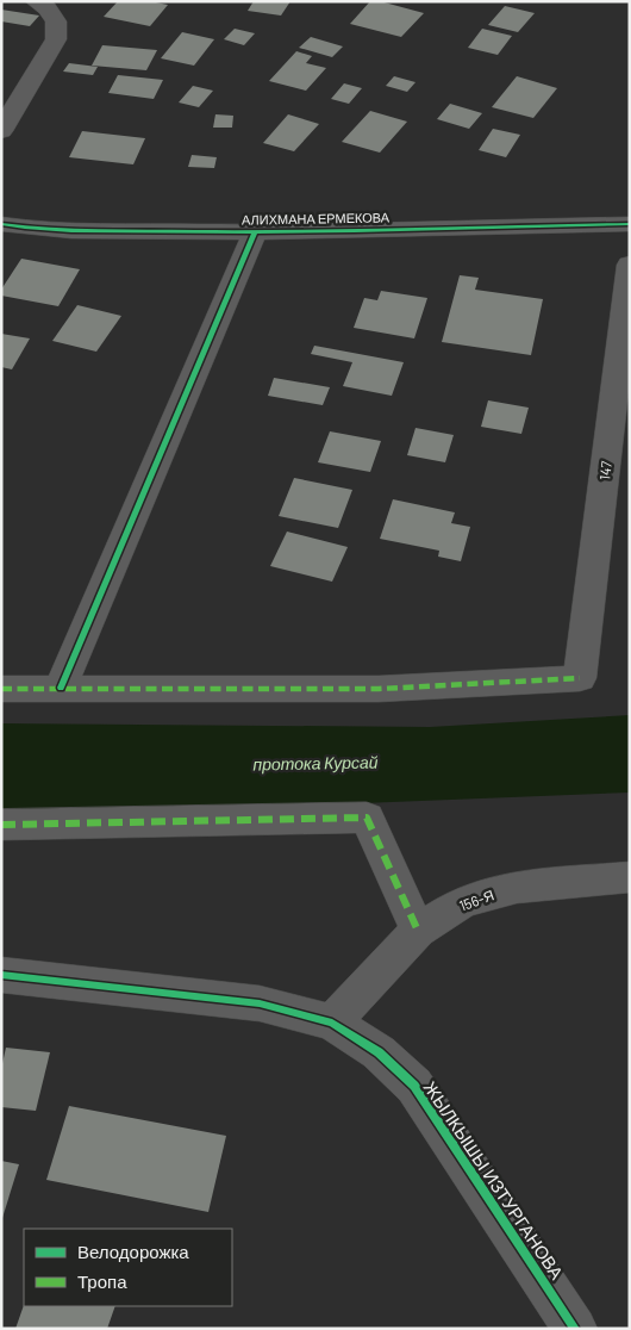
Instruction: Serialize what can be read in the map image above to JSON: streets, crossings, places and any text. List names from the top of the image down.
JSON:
{
  "streets": {
    "street": [
      "АЛИХМАНА ЕРМЕКОВА",
      "147",
      "156-Я",
      "ЖЫЛКЫШЫ ИЗТУРГАНОВА"
    ]
  },
  "crossings": [
    ["156-Я", "ЖЫЛКЫШЫ ИЗТУРГАНОВА"]
  ],
  "water": ["протока Курсай"],
  "legend": ["Велодорожка", "Тропа"]
}
